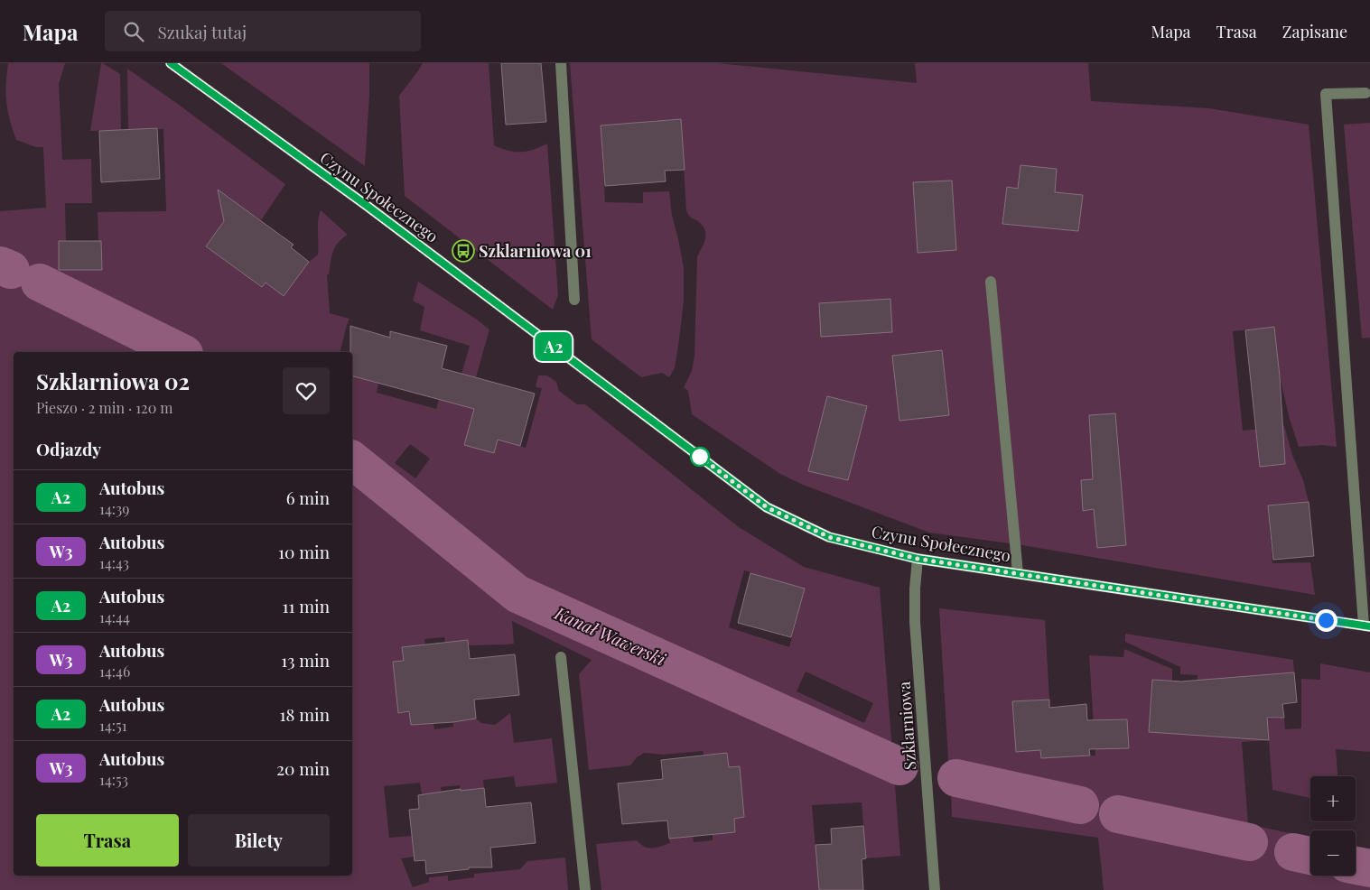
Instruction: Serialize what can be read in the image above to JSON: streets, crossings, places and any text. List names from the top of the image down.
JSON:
{
  "streets": {
    "street": ["Czynu Społecznego", "Szklarniowa"]
  },
  "crossings": [
    ["Czynu Społecznego", "Szklarniowa"]
  ],
  "water": ["Kanał Wawerski"],
  "places": {
    "bus stop": ["Szklarniowa 01"]
  },
  "lines": ["bus line A2"],
  "page": {
    "header": "Mapa",
    "search": "Szukaj tutaj",
    "nav": ["Mapa", "Trasa", "Zapisane"],
    "on_map": "A2",
    "heading": [
      ["Szklarniowa 02", "Pieszo · 2 min · 120 m"],
      "Odjazdy"
    ],
    "list": [
      {
        "mark": "A2",
        "name": "Autobus",
        "note": "14:39",
        "value": "6 min"
      },
      {
        "mark": "W3",
        "name": "Autobus",
        "note": "14:43",
        "value": "10 min"
      },
      {
        "mark": "A2",
        "name": "Autobus",
        "note": "14:44",
        "value": "11 min"
      },
      {
        "mark": "W3",
        "name": "Autobus",
        "note": "14:46",
        "value": "13 min"
      },
      {
        "mark": "A2",
        "name": "Autobus",
        "note": "14:51",
        "value": "18 min"
      },
      {
        "mark": "W3",
        "name": "Autobus",
        "note": "14:53",
        "value": "20 min"
      }
    ],
    "map_buttons": ["+", "−"],
    "buttons": ["Trasa", "Bilety"]
  }
}
